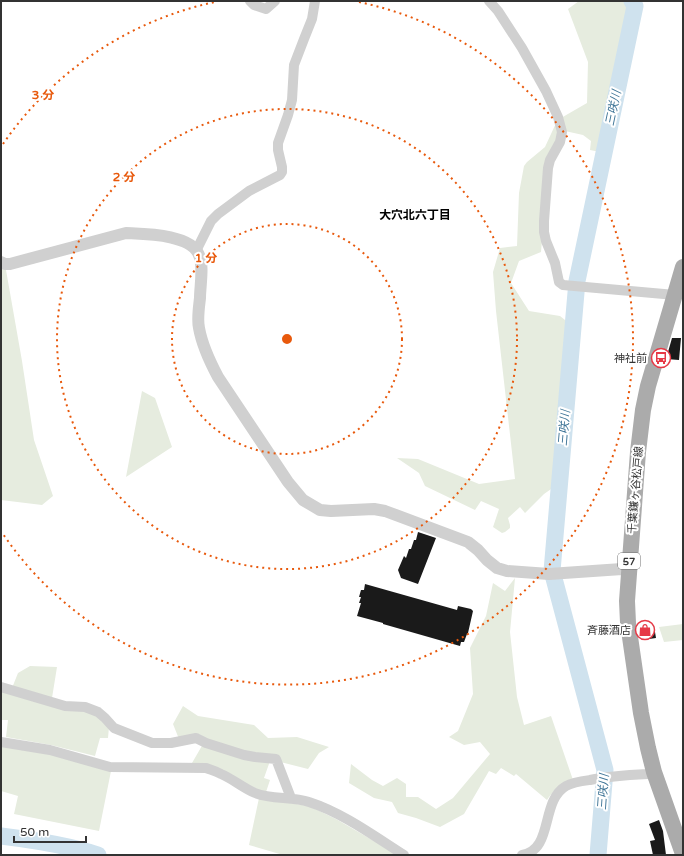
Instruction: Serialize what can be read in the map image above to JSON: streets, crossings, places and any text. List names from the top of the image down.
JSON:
{
  "streets": {
    "main road": ["千葉鎌ヶ谷松戸線", "57"]
  },
  "districts": ["大穴北六丁目"],
  "water": ["三咲川"],
  "places": {
    "bus stop": ["神社前"],
    "shop": ["斉藤酒店"]
  },
  "scale_bar": "50 m",
  "rings": ["3 分", "2 分", "1 分"]
}
